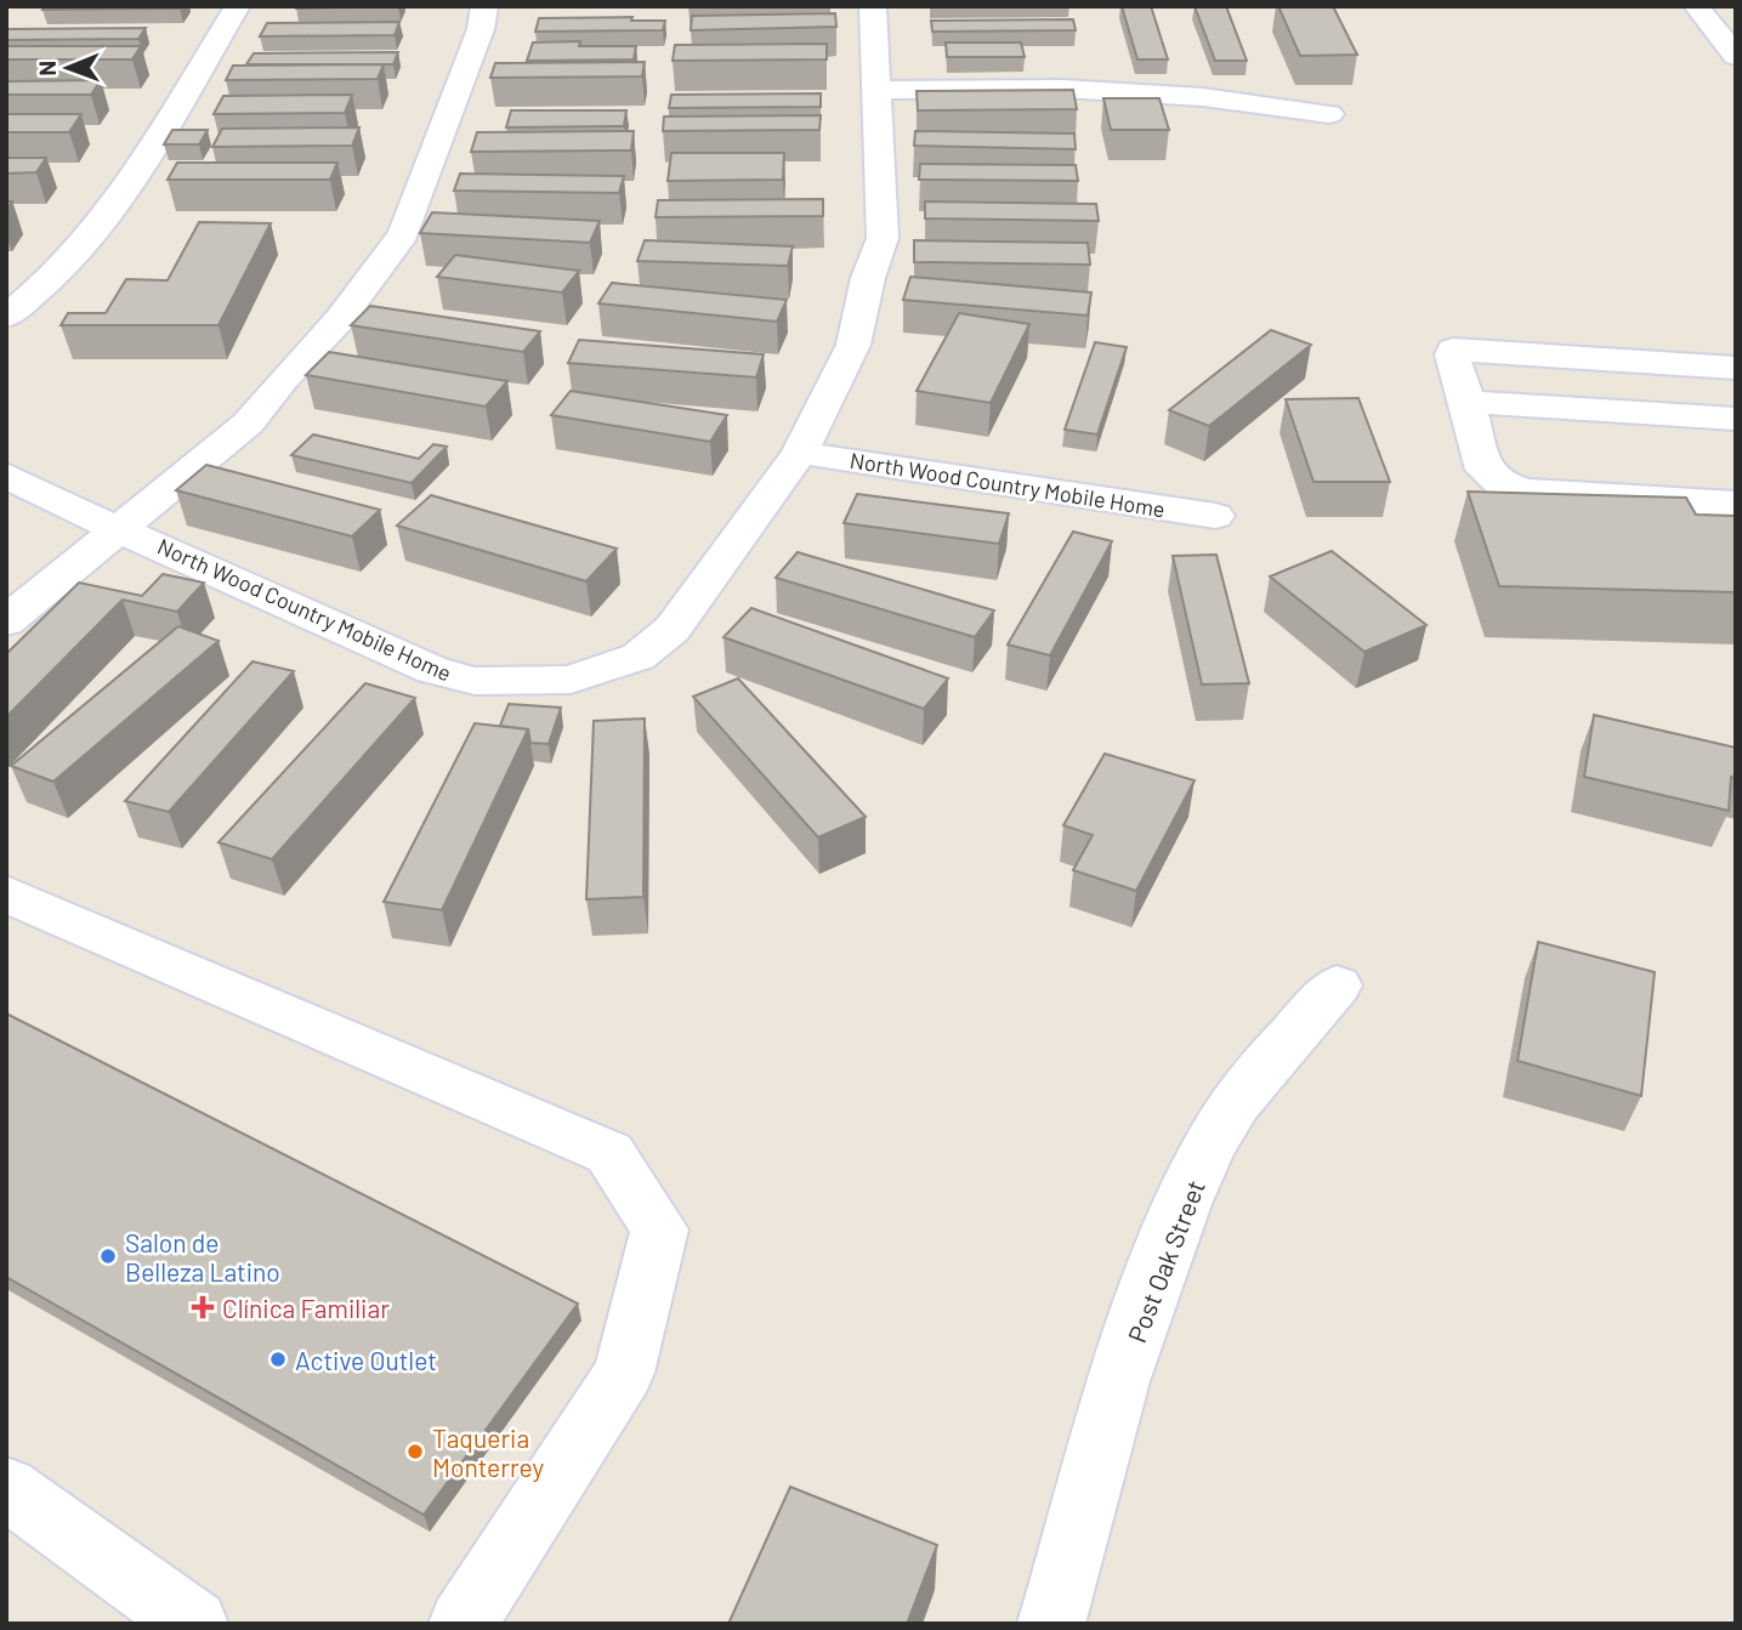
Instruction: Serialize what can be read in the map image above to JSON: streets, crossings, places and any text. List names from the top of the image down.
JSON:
{
  "streets": {
    "street": ["North Wood Country Mobile Home", "Post Oak Street"]
  },
  "places": {
    "other": ["Salon de Belleza Latino", "Active Outlet", "Taqueria Monterrey"],
    "health": ["Clínica Familiar"]
  },
  "north": "left"
}
